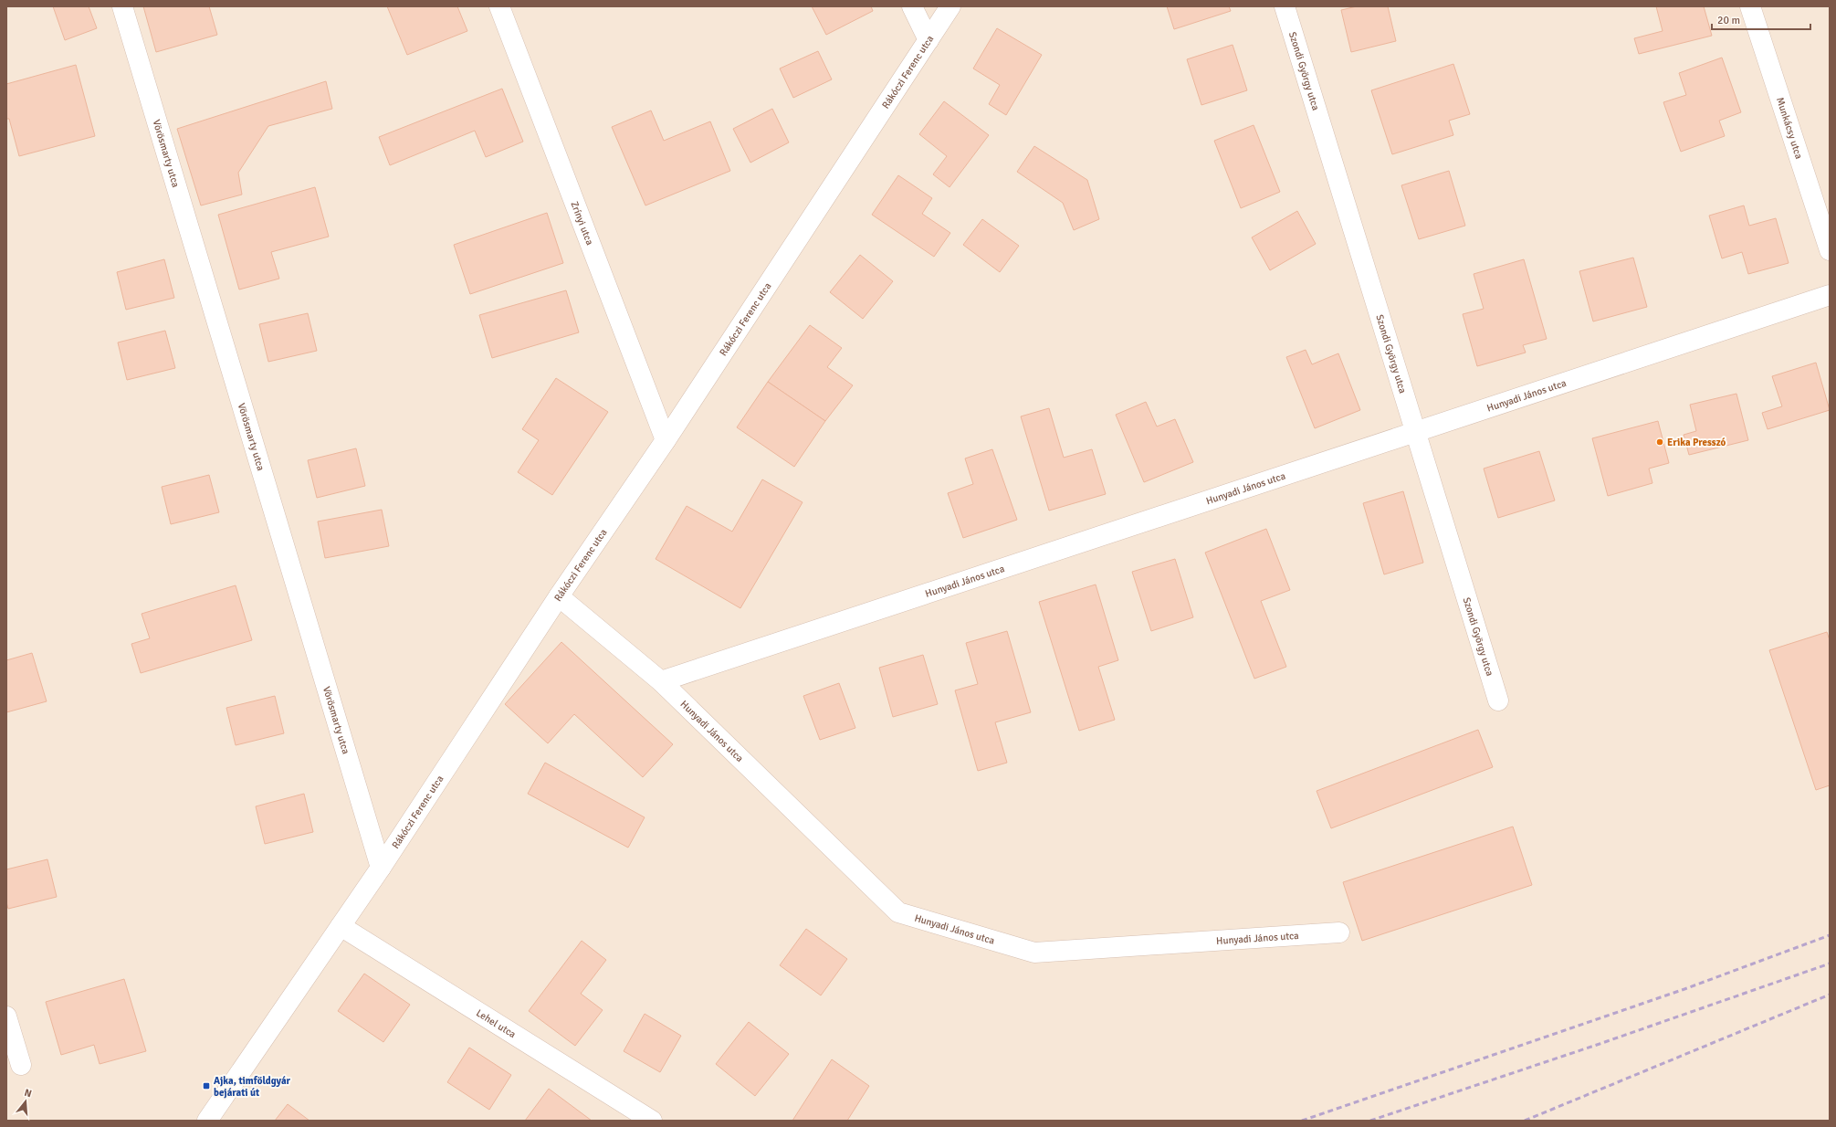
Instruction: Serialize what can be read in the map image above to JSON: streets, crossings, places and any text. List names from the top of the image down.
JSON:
{
  "streets": {
    "street": [
      "Szondi György utca",
      "Rákóczi Ferenc utca",
      "Munkácsy utca",
      "Vörösmarty utca",
      "Zrínyi utca",
      "Hunyadi János utca",
      "Lehel utca"
    ]
  },
  "crossings": [
    ["Szondi György utca", "Hunyadi János utca"],
    ["Rákóczi Ferenc utca", "Vörösmarty utca"],
    ["Rákóczi Ferenc utca", "Zrínyi utca"],
    ["Rákóczi Ferenc utca", "Hunyadi János utca"],
    ["Rákóczi Ferenc utca", "Lehel utca"]
  ],
  "places": {
    "other": ["Erika Presszó"],
    "transit": ["Ajka, timföldgyár bejárati út"]
  },
  "scale_bar": "20 m",
  "north": "top"
}
